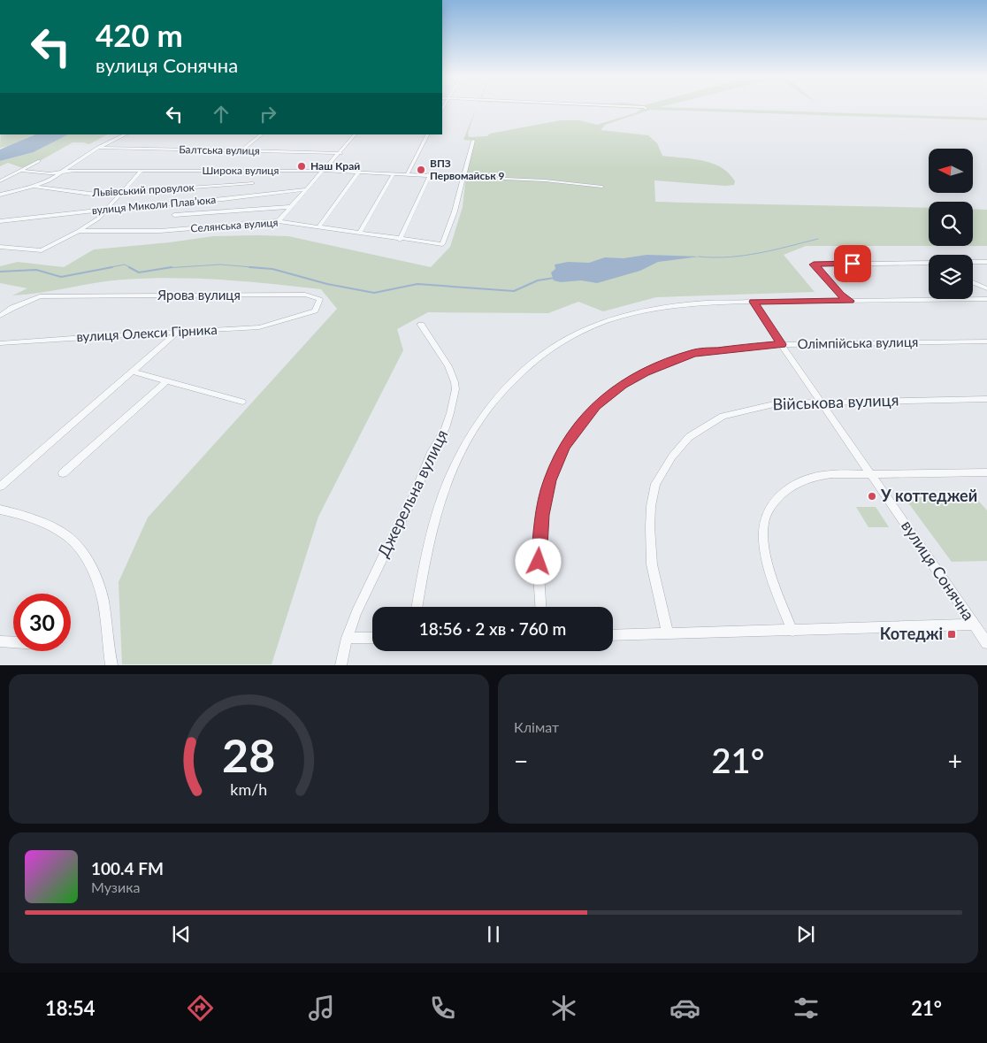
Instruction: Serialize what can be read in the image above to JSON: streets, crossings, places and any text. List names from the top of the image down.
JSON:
{
  "streets": {
    "street": [
      "Балтська вулиця",
      "Широка вулиця",
      "Львівський провулок",
      "вулиця Миколи Плавʼюка",
      "Селянська вулиця",
      "Ярова вулиця",
      "вулиця Олекси Гірника",
      "Олімпійська вулиця",
      "Військова вулиця",
      "Джерельна вулиця",
      "вулиця Сонячна"
    ]
  },
  "crossings": [
    ["Широка вулиця", "Львівський провулок"],
    ["Широка вулиця", "Селянська вулиця"],
    ["Ярова вулиця", "вулиця Олекси Гірника"],
    ["Олімпійська вулиця", "вулиця Сонячна"],
    ["Військова вулиця", "вулиця Сонячна"]
  ],
  "places": {
    "other": ["Наш Край", "ВПЗ Первомайськ 9", "У коттеджей"],
    "transit": ["Котеджі"]
  },
  "north": "left",
  "page": {
    "turn": ["420 m", "вулиця Сонячна"],
    "limit": "30",
    "trip": "18:56 · 2 хв · 760 m",
    "tile": "Клімат",
    "heat": ["−", "21°", "+"],
    "song": ["100.4 FM", "Музика"],
    "tabs": ["18:54", "21°"],
    "gauge": ["28", "km/h"]
  }
}
